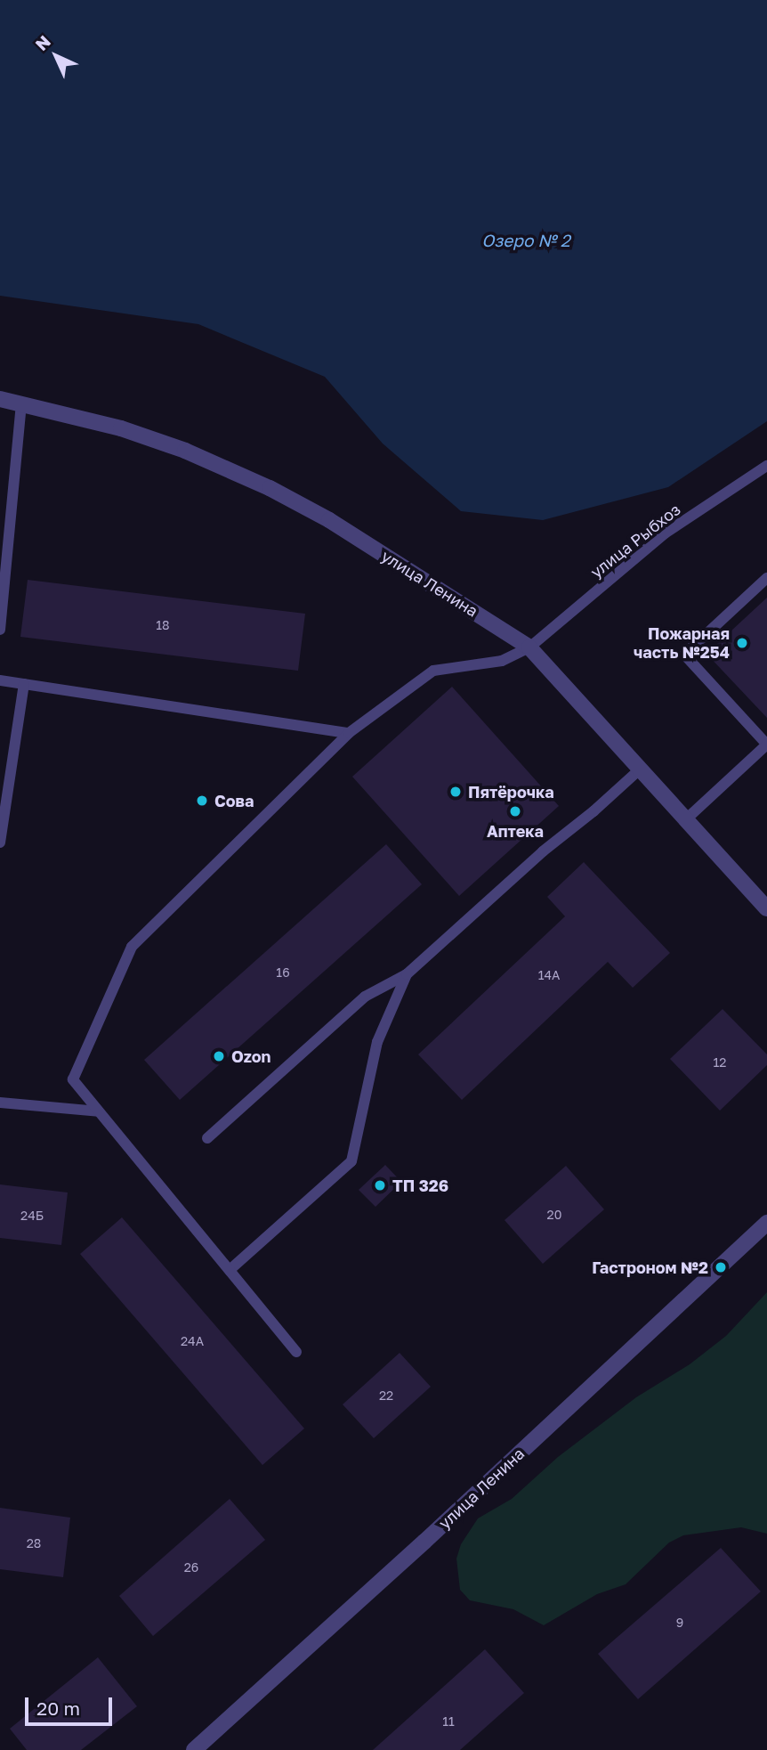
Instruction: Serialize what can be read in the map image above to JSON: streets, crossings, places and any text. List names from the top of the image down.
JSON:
{
  "streets": {
    "street": ["улица Ленина"],
    "lane": ["улица Рыбхоз"]
  },
  "crossings": [
    ["улица Рыбхоз", "улица Ленина"]
  ],
  "water": ["Озеро № 2"],
  "places": [
    "Пожарная часть №254",
    "Пятёрочка",
    "Сова",
    "Аптека",
    "Ozon",
    "ТП 326",
    "Гастроном №2"
  ],
  "house_numbers": [
    "18",
    "16",
    "14А",
    "12",
    "20",
    "24Б",
    "24А",
    "22",
    "28",
    "26",
    "9",
    "11"
  ],
  "scale_bar": "20 m",
  "north": "top left"
}
